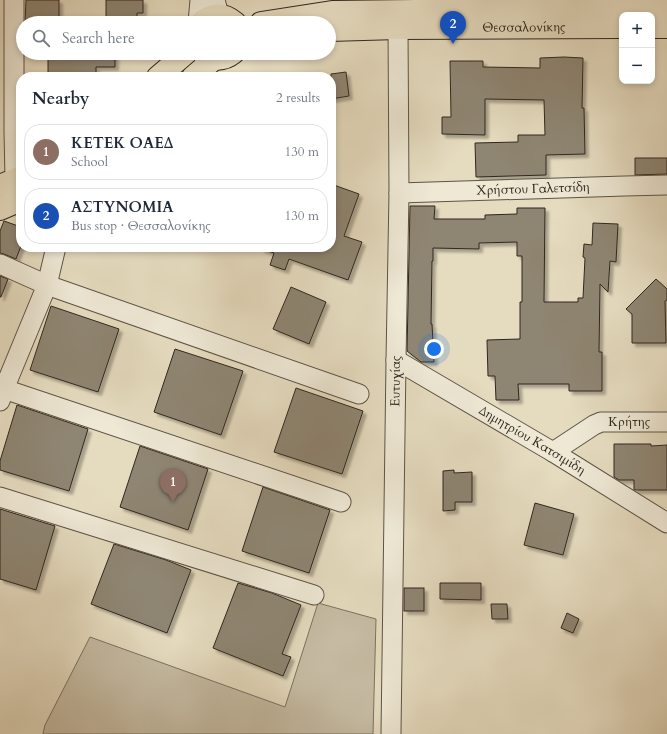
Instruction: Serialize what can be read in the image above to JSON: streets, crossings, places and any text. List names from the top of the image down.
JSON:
{
  "streets": {
    "main road": ["Θεσσαλονίκης"],
    "street": [
      "Χρήστου Γαλετσίδη",
      "Ευτυχίας",
      "Κρήτης",
      "Δημητρίου Κατσιμίδη"
    ]
  },
  "crossings": [
    ["Θεσσαλονίκης", "Ευτυχίας"],
    ["Χρήστου Γαλετσίδη", "Ευτυχίας"],
    ["Ευτυχίας", "Δημητρίου Κατσιμίδη"],
    ["Κρήτης", "Δημητρίου Κατσιμίδη"]
  ],
  "page": {
    "pins": ["2", "1"],
    "map_buttons": ["+", "−"],
    "search": "Search here",
    "heading": ["Nearby", "2 results"],
    "list": [
      {
        "mark": "1",
        "name": "ΚΕΤΕΚ ΟΑΕΔ",
        "note": "School",
        "value": "130 m"
      },
      {
        "mark": "2",
        "name": "ΑΣΤΥΝΟΜΙΑ",
        "note": "Bus stop · Θεσσαλονίκης",
        "value": "130 m"
      }
    ]
  }
}
